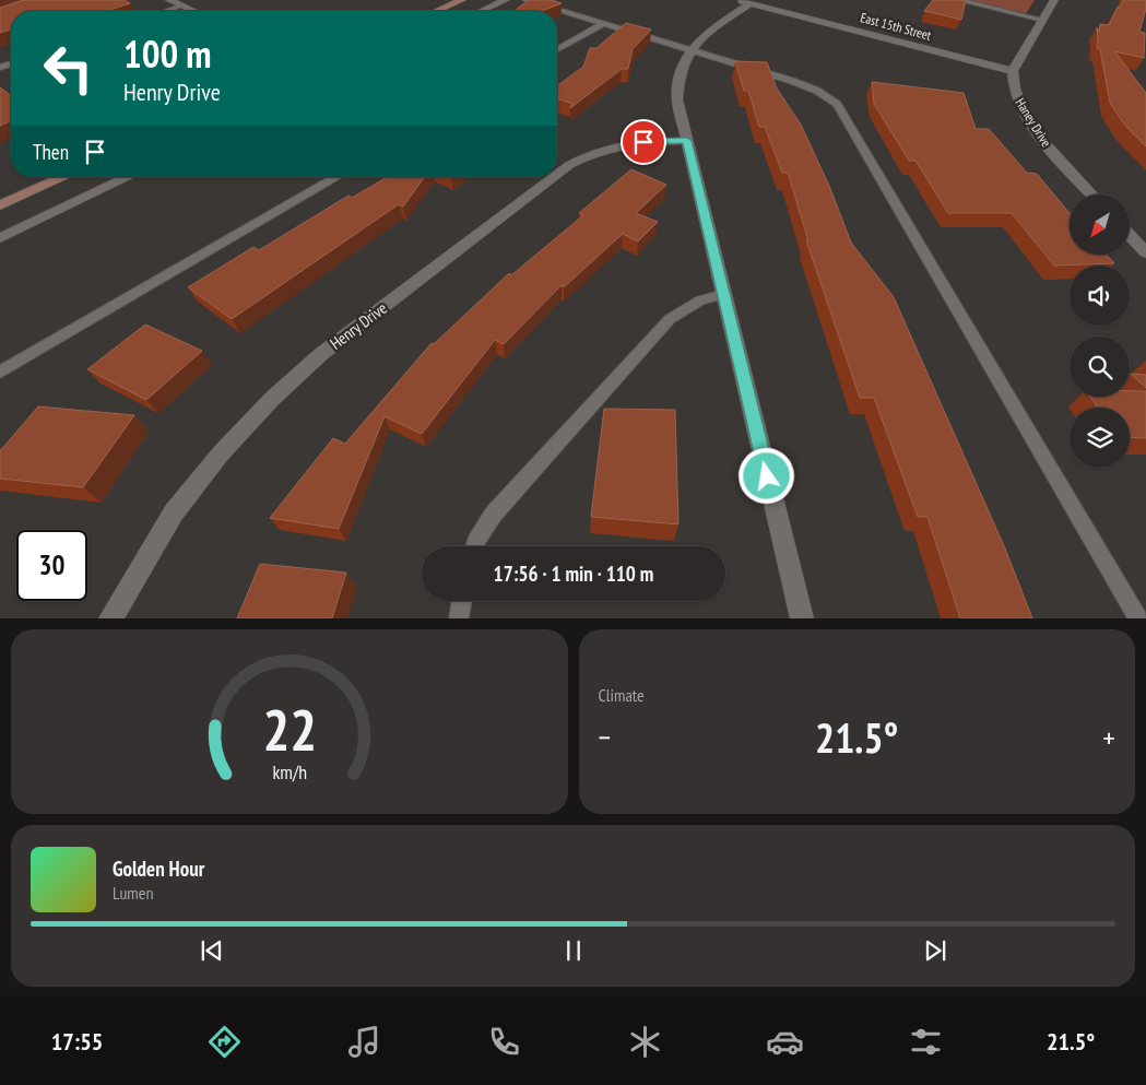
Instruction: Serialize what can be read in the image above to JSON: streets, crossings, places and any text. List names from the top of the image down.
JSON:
{
  "streets": {
    "street": ["East 15th Street", "Haney Drive", "Henry Drive"]
  },
  "crossings": [
    ["East 15th Street", "Haney Drive"]
  ],
  "north": "bottom left",
  "page": {
    "turn": ["100 m", "Henry Drive"],
    "then": "Then",
    "limit": "30",
    "trip": "17:56 · 1 min · 110 m",
    "tile": "Climate",
    "heat": ["−", "21.5°", "+"],
    "song": ["Golden Hour", "Lumen"],
    "tabs": ["17:55", "21.5°"],
    "gauge": ["22", "km/h"]
  }
}
